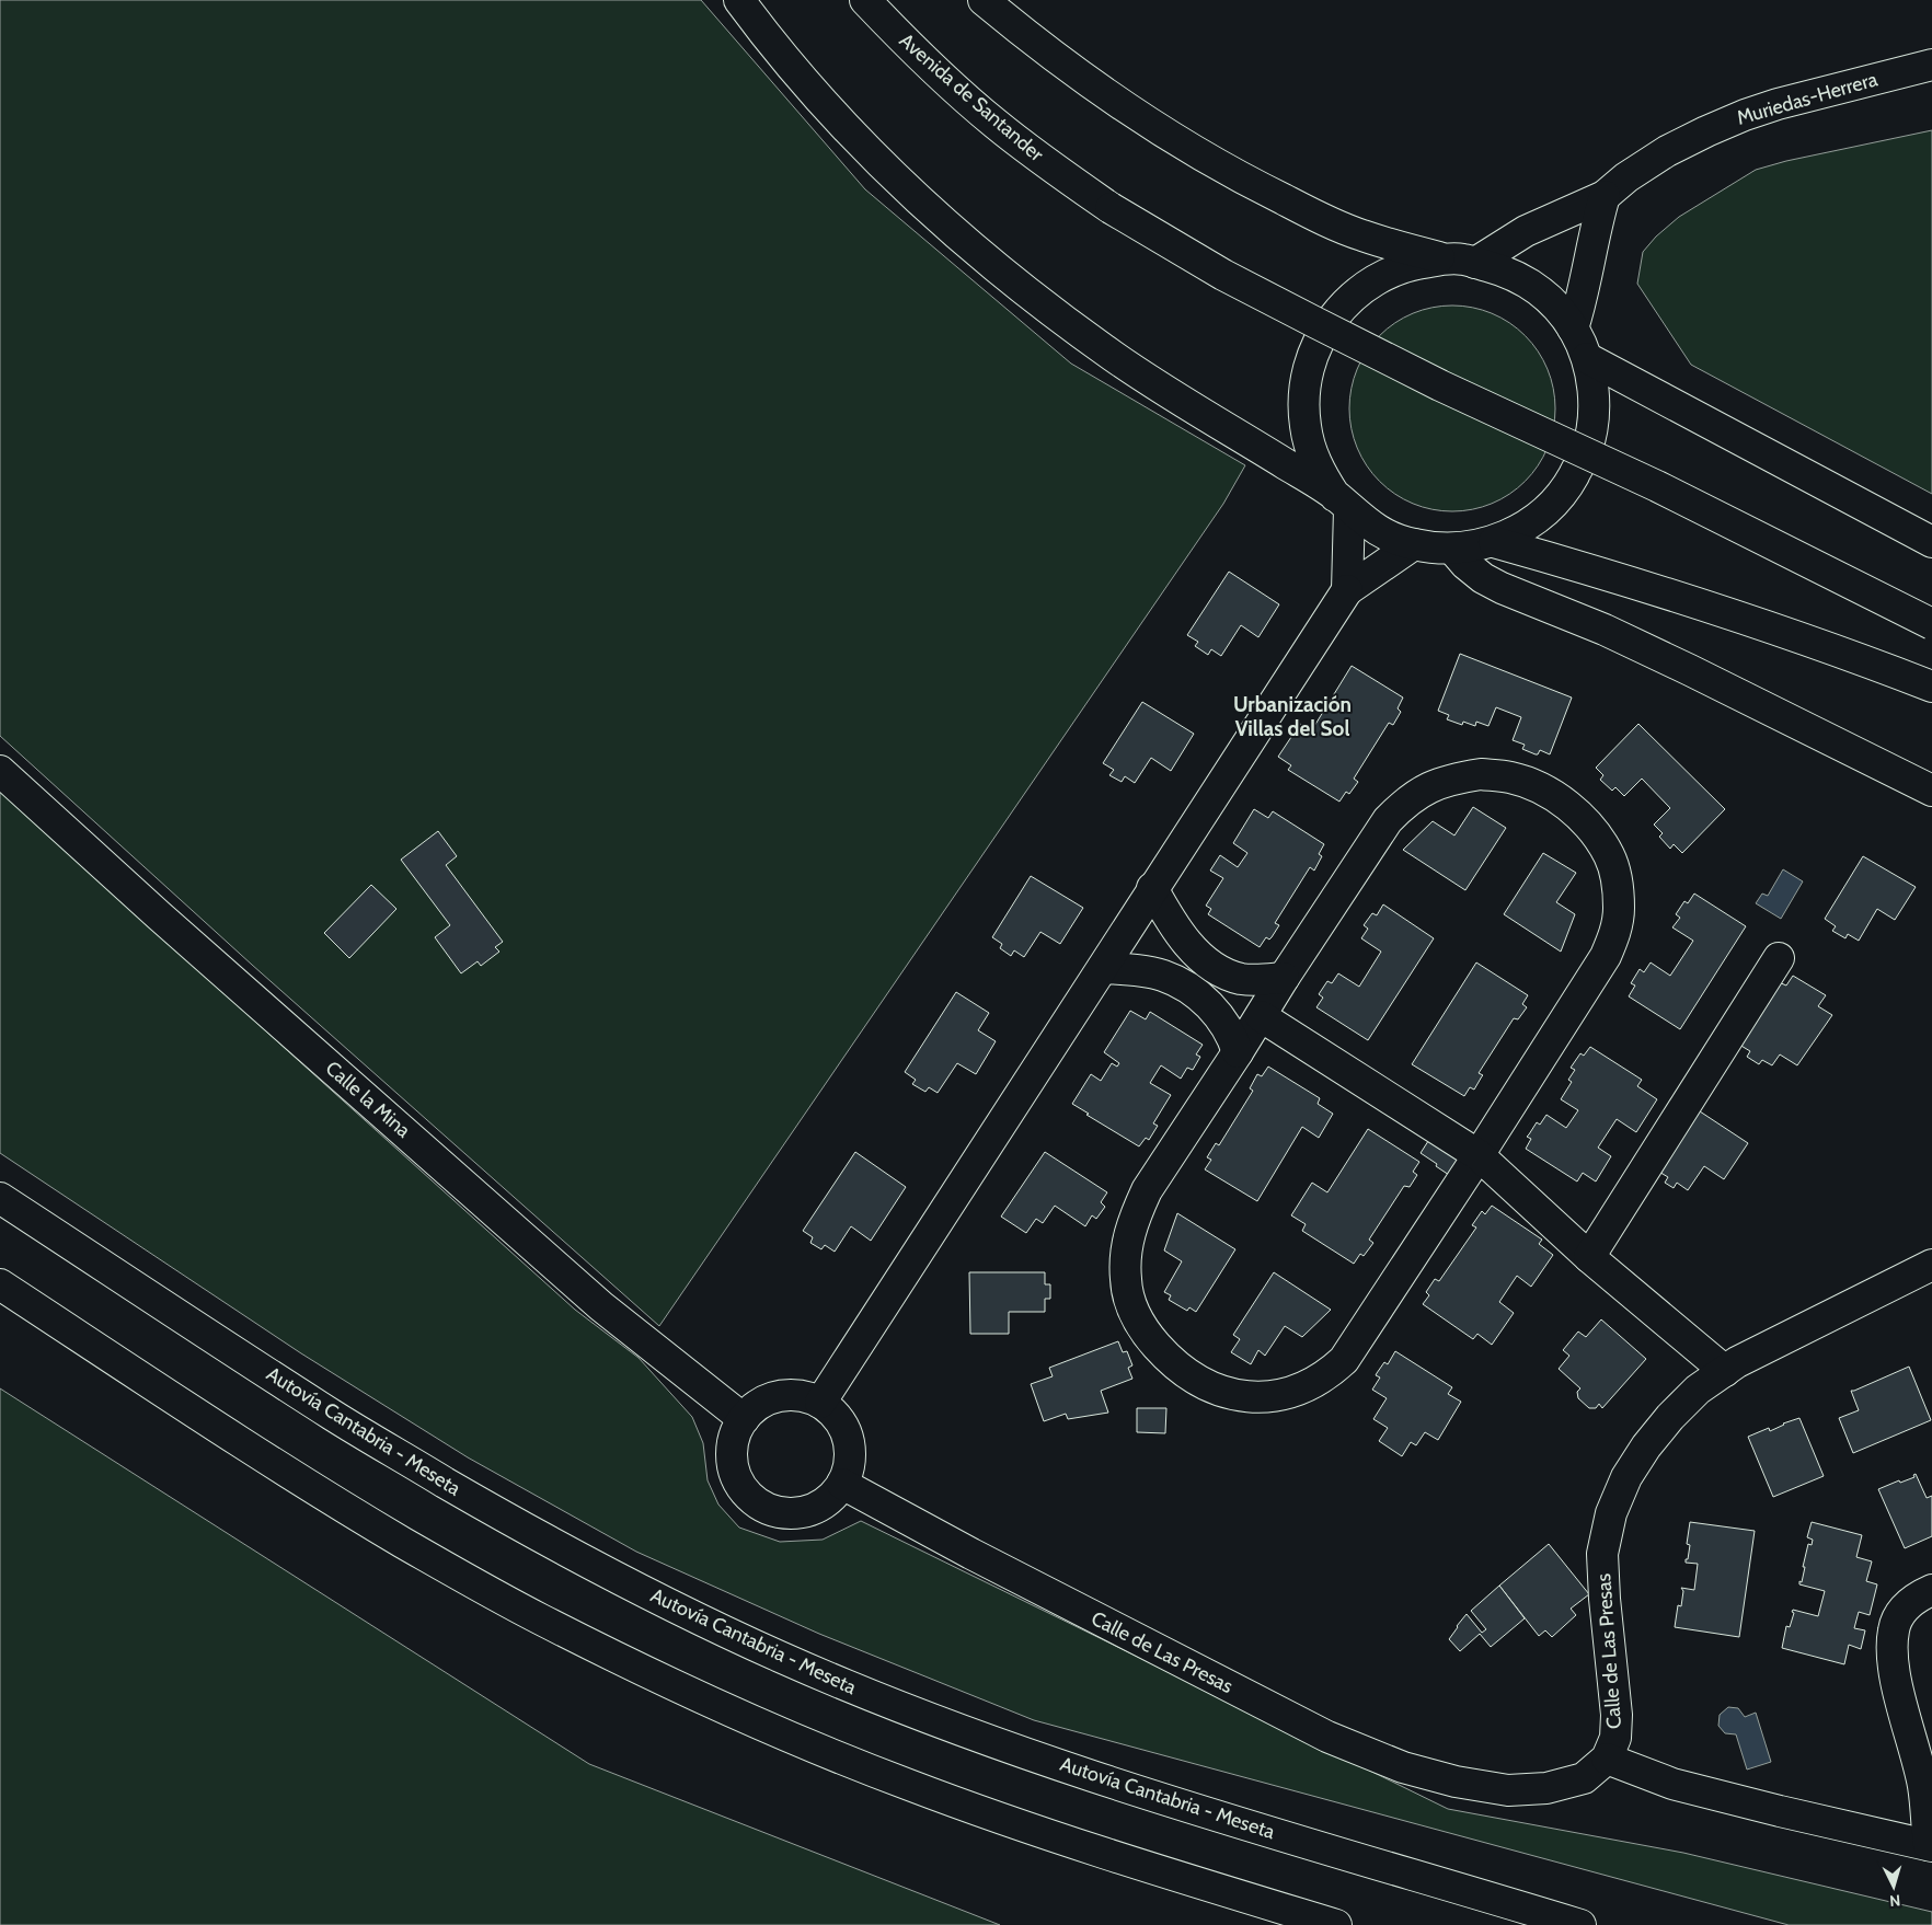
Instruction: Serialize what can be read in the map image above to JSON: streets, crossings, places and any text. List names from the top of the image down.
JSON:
{
  "streets": {
    "main road": [
      "Avenida de Santander",
      "Muriedas-Herrera",
      "Calle la Mina",
      "Autovía Cantabria - Meseta",
      "Calle de Las Presas"
    ]
  },
  "crossings": [
    ["Calle la Mina", "Calle de Las Presas"]
  ],
  "districts": ["Urbanización Villas del Sol"],
  "north": "bottom"
}
